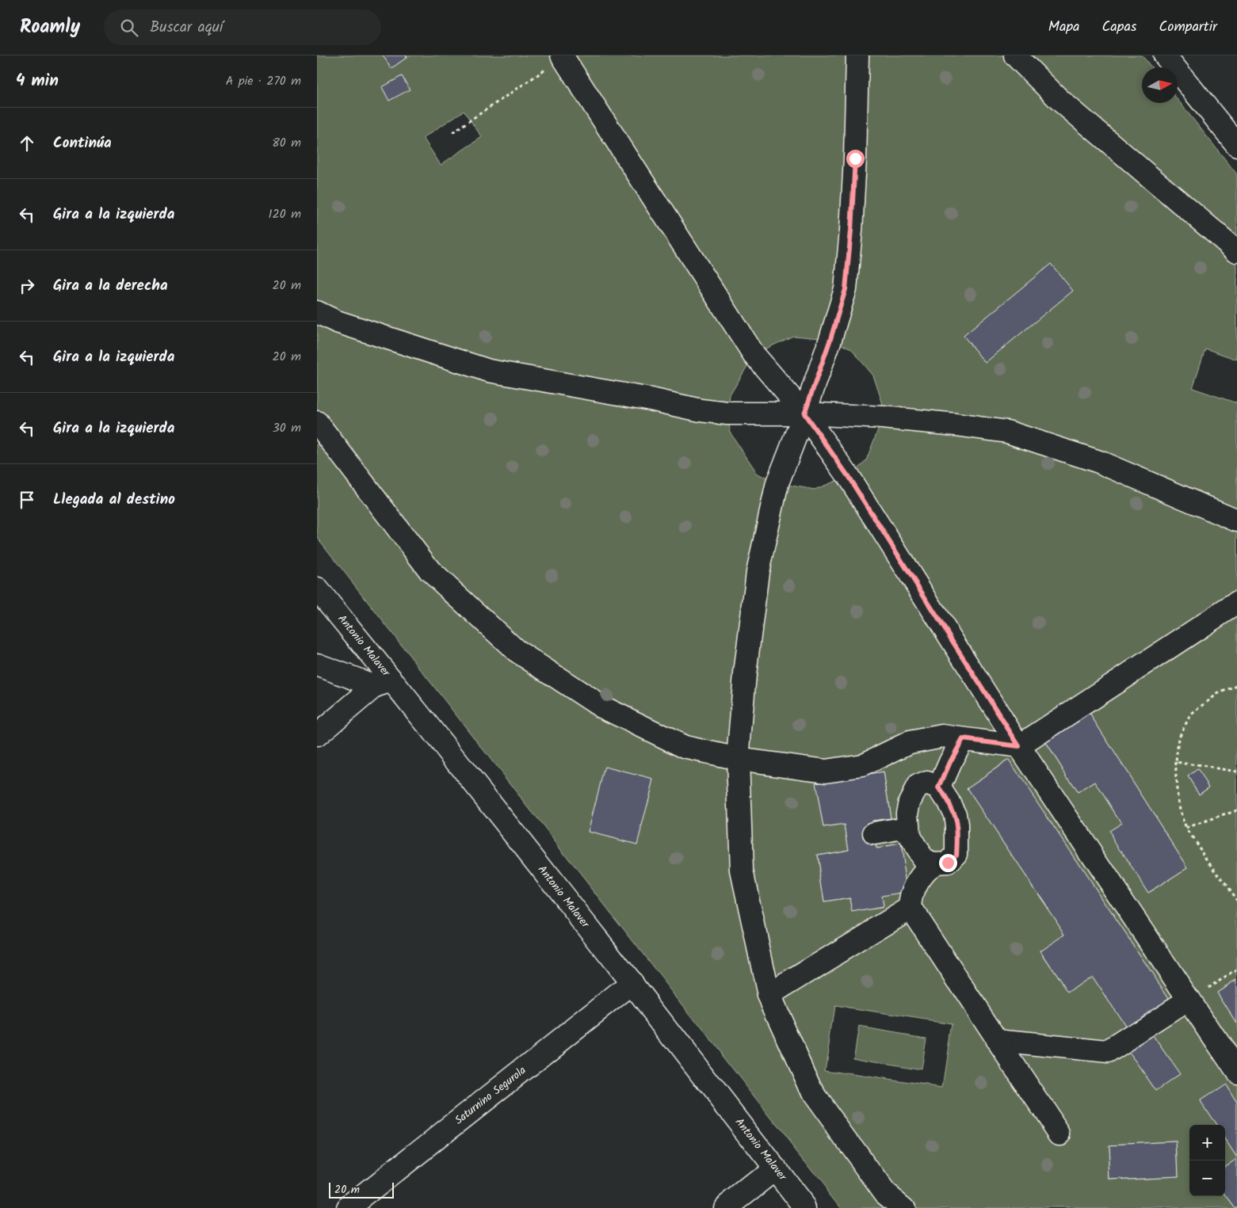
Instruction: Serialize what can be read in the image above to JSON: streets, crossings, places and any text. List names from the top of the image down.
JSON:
{
  "streets": {
    "street": ["Antonio Malaver", "Saturnino Segurola"]
  },
  "crossings": [
    ["Antonio Malaver", "Saturnino Segurola"]
  ],
  "scale_bar": "20 m",
  "north": "right",
  "page": {
    "header": "Roamly",
    "search": "Buscar aquí",
    "nav": ["Mapa", "Capas", "Compartir"],
    "heading": ["4 min", "A pie · 270 m"],
    "list": [
      ["Continúa", "80 m"],
      ["Gira a la izquierda", "120 m"],
      ["Gira a la derecha", "20 m"],
      ["Gira a la izquierda", "20 m"],
      ["Gira a la izquierda", "30 m"],
      "Llegada al destino"
    ],
    "map_buttons": ["+", "−"],
    "scale": "20 m"
  }
}
